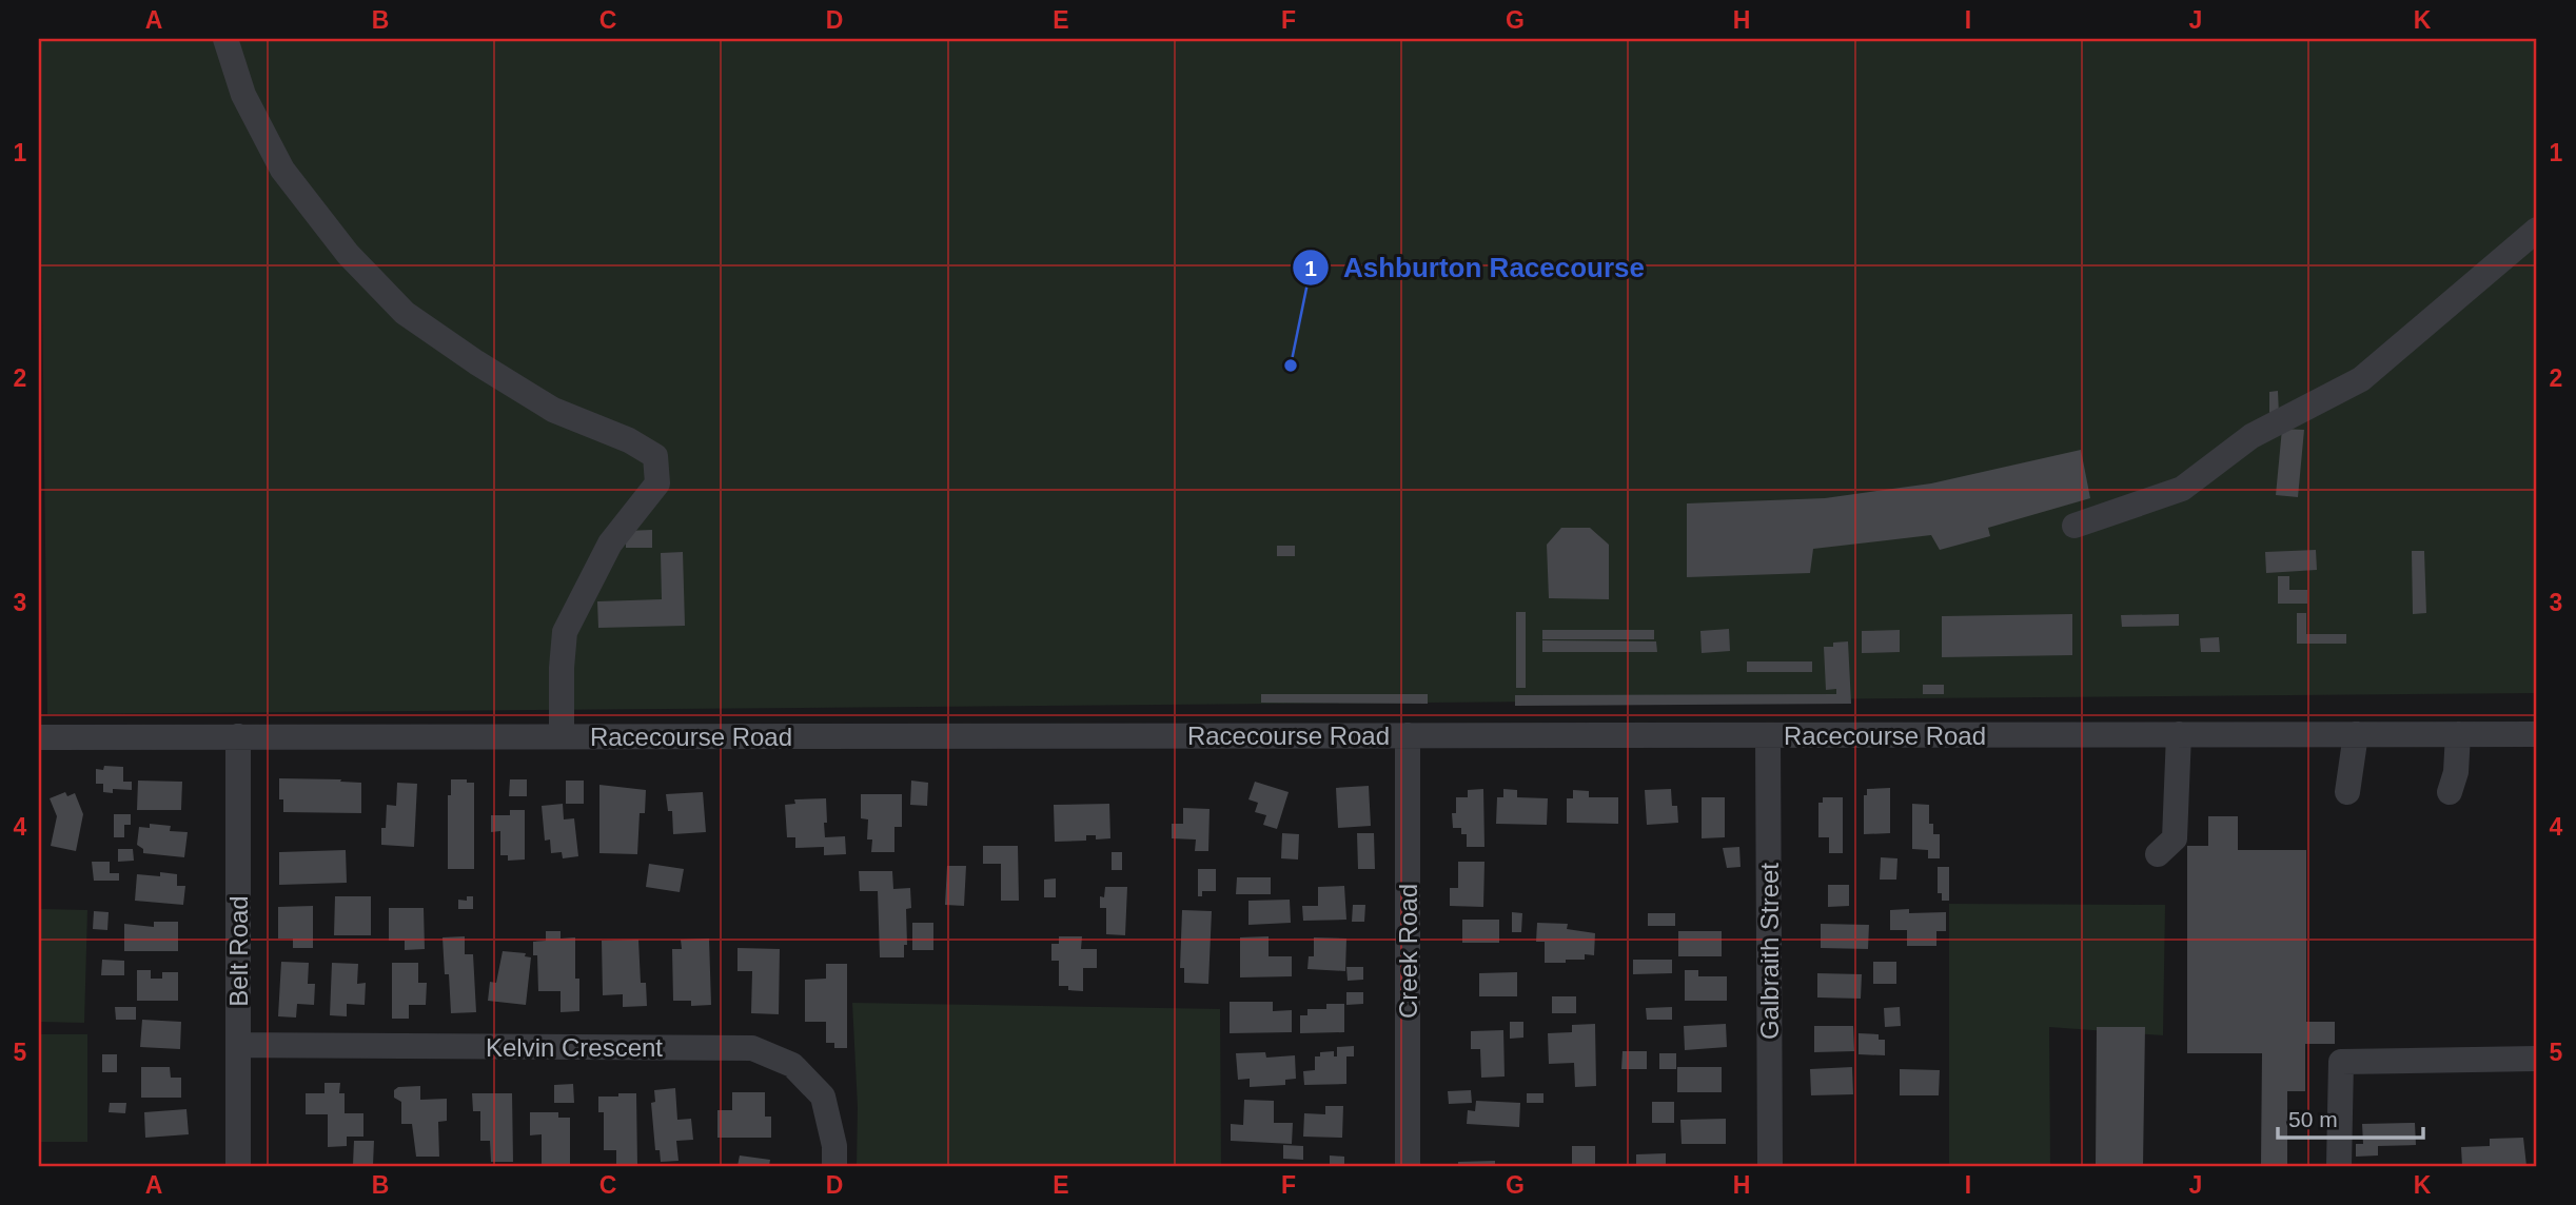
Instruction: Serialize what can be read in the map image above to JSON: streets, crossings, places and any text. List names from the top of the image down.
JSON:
{
  "streets": {
    "street": [
      "Racecourse Road",
      "Belt Road",
      "Creek Road",
      "Galbraith Street",
      "Kelvin Crescent"
    ]
  },
  "crossings": [
    ["Racecourse Road", "Belt Road"],
    ["Racecourse Road", "Creek Road"],
    ["Racecourse Road", "Galbraith Street"],
    ["Belt Road", "Kelvin Crescent"]
  ],
  "places": ["Ashburton Racecourse"],
  "scale_bar": "50 m",
  "grid": {
    "columns": [
      "A",
      "B",
      "C",
      "D",
      "E",
      "F",
      "G",
      "H",
      "I",
      "J",
      "K"
    ],
    "rows": [
      "1",
      "2",
      "3",
      "4",
      "5"
    ]
  }
}
